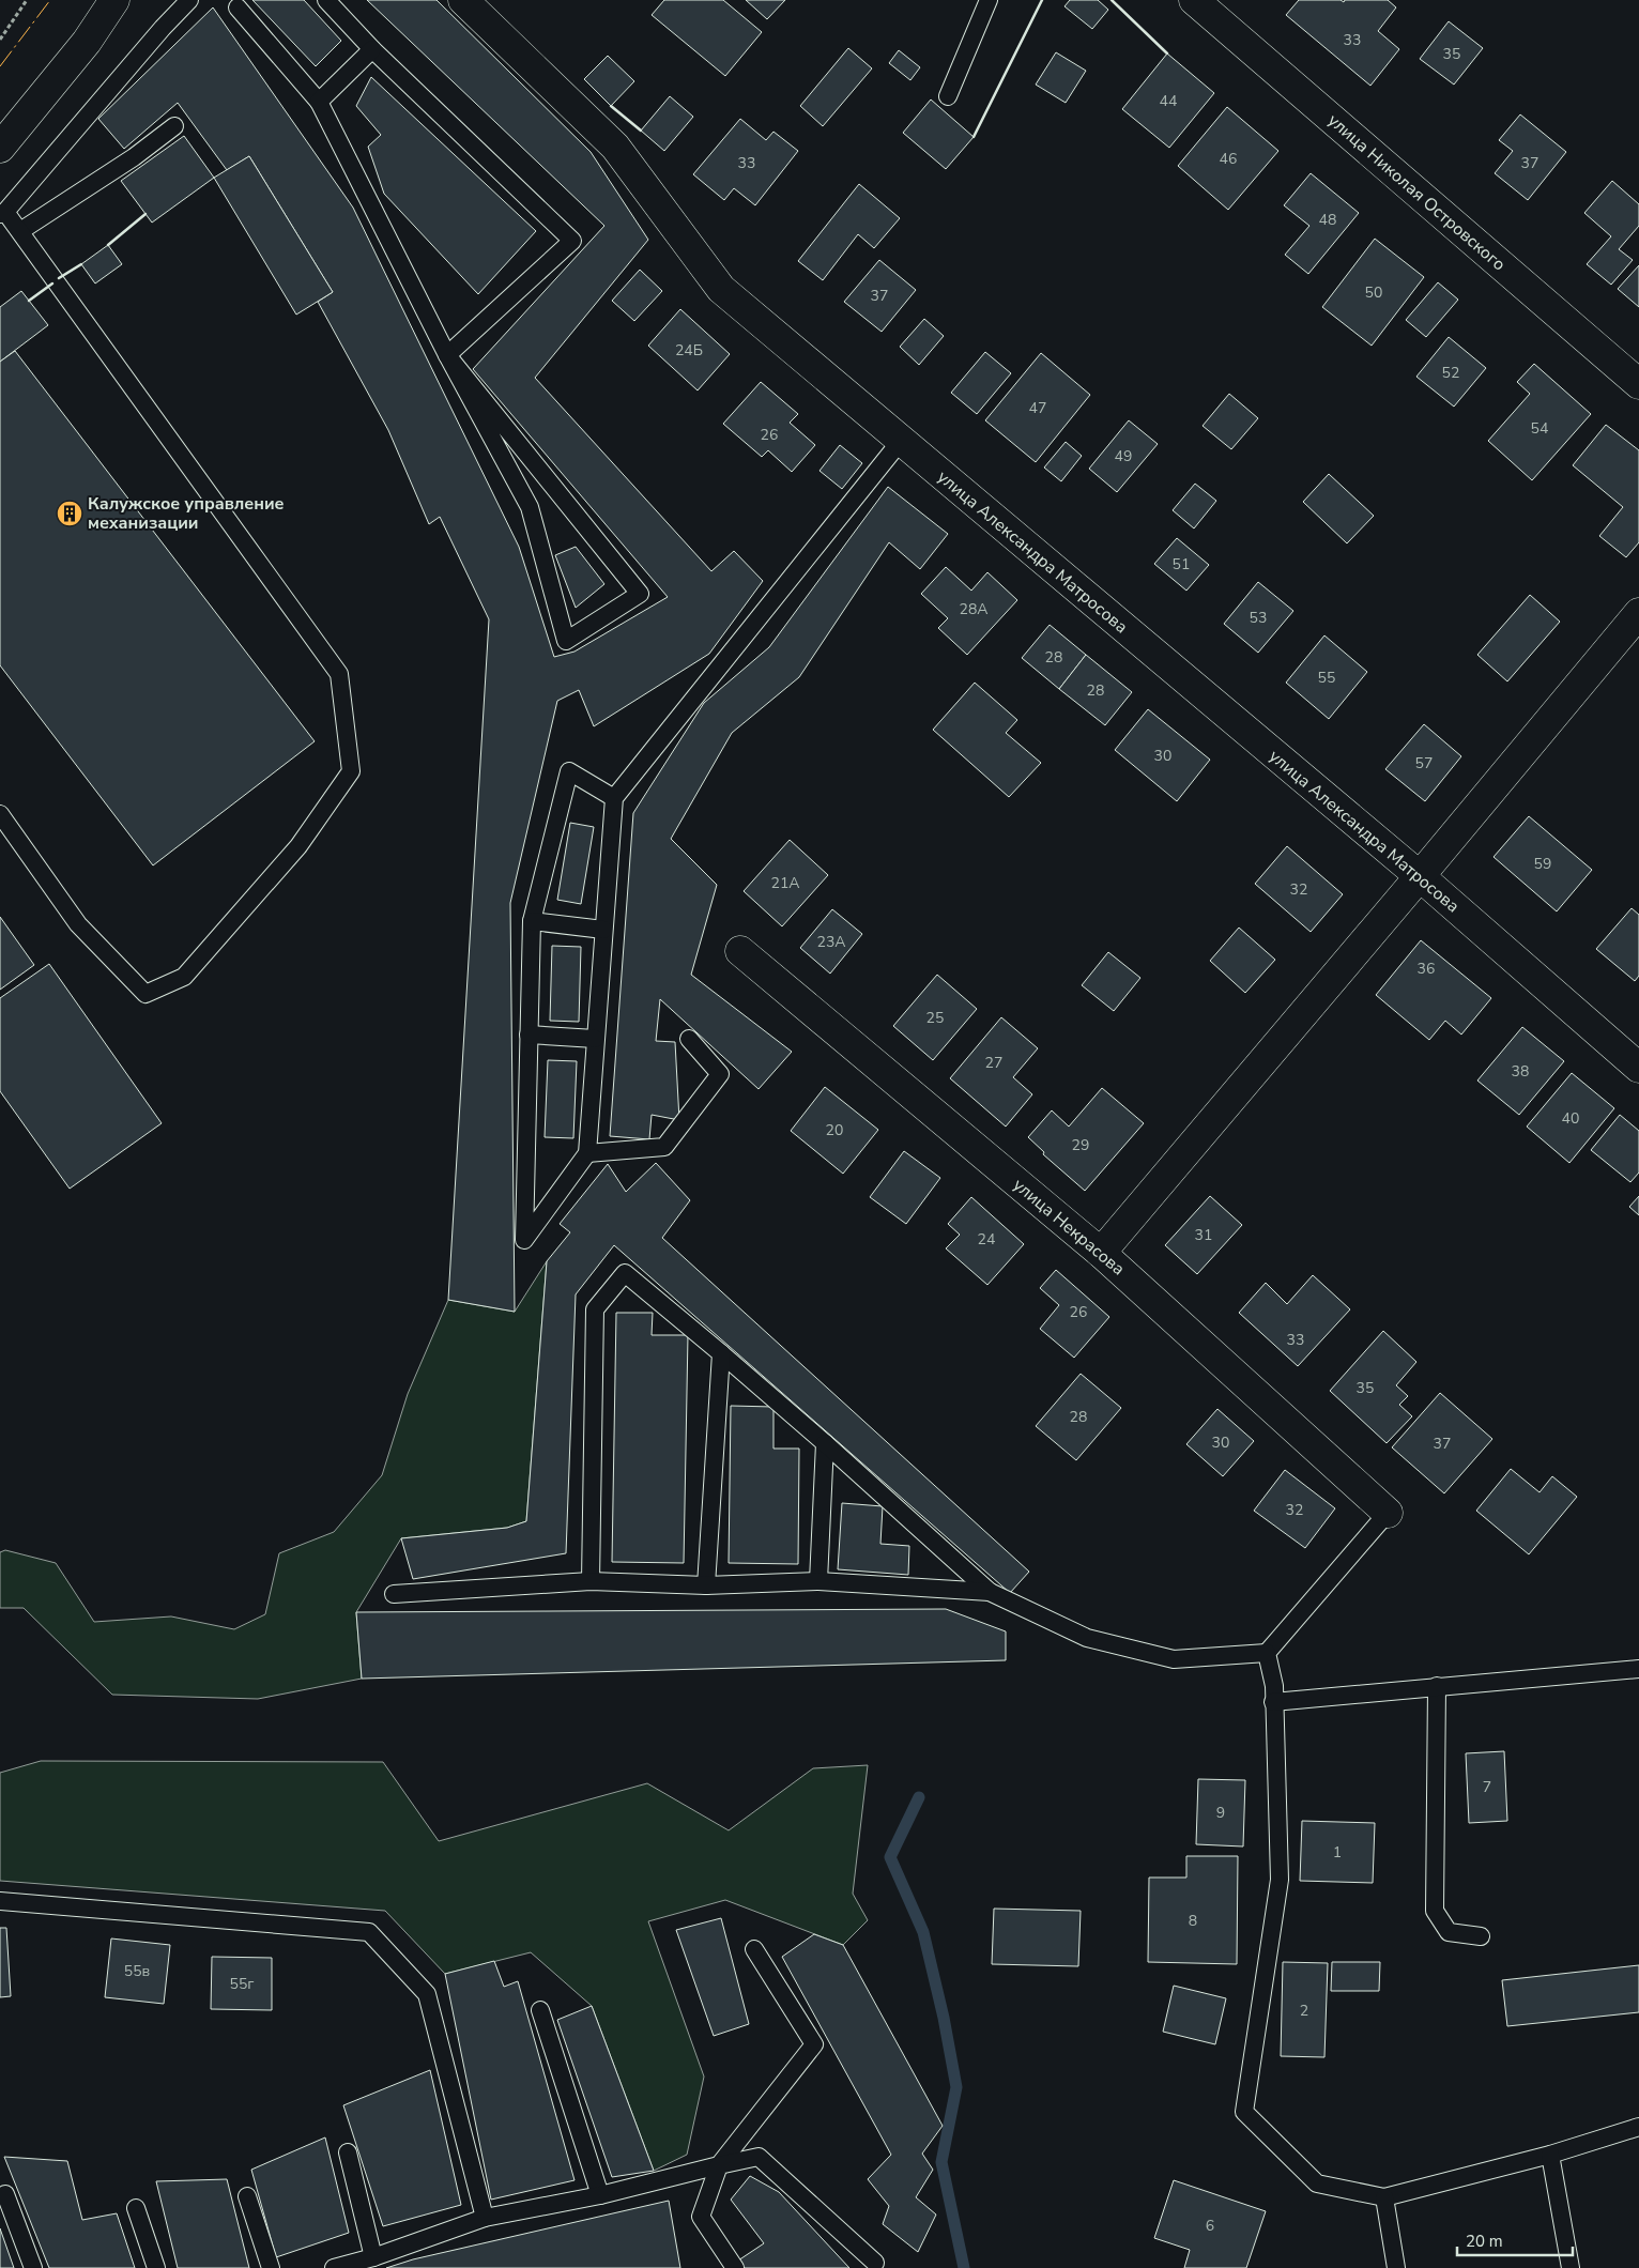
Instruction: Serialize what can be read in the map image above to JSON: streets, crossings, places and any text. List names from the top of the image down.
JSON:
{
  "streets": {
    "street": ["улица Николая Островского", "улица Александра Матросова", "улица Некрасова"]
  },
  "places": {
    "building": ["Калужское управление механизации"]
  },
  "house_numbers": [
    "33",
    "35",
    "44",
    "46",
    "33",
    "37",
    "48",
    "50",
    "37",
    "24Б",
    "52",
    "47",
    "54",
    "26",
    "49",
    "51",
    "28А",
    "53",
    "28",
    "55",
    "28",
    "30",
    "57",
    "59",
    "21А",
    "32",
    "23А",
    "36",
    "25",
    "27",
    "38",
    "40",
    "20",
    "29",
    "31",
    "24",
    "26",
    "33",
    "35",
    "28",
    "30",
    "37",
    "32",
    "7",
    "9",
    "1",
    "8",
    "55в",
    "55г",
    "2",
    "6"
  ],
  "scale_bar": "20 m"
}
